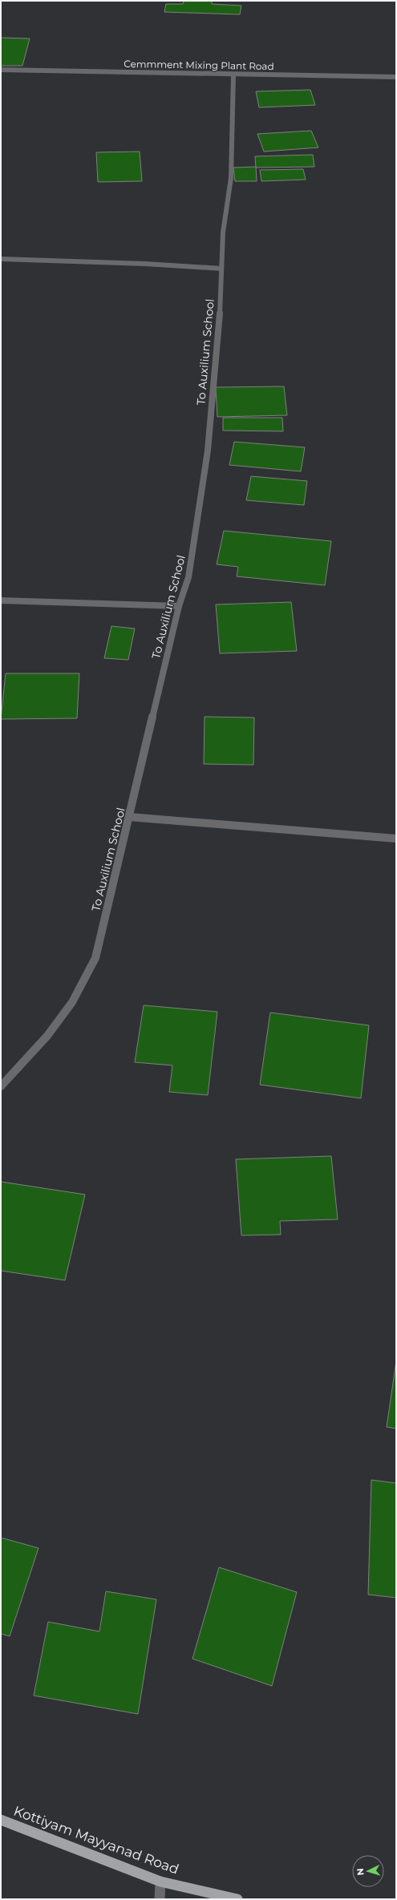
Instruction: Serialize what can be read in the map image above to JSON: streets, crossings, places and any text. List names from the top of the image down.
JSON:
{
  "streets": {
    "main road": ["Kottiyam Mayyanad Road"],
    "street": ["Cemmment Mixing Plant Road", "To Auxilium School"]
  },
  "crossings": [
    ["Cemmment Mixing Plant Road", "To Auxilium School"]
  ],
  "north": "left"
}
